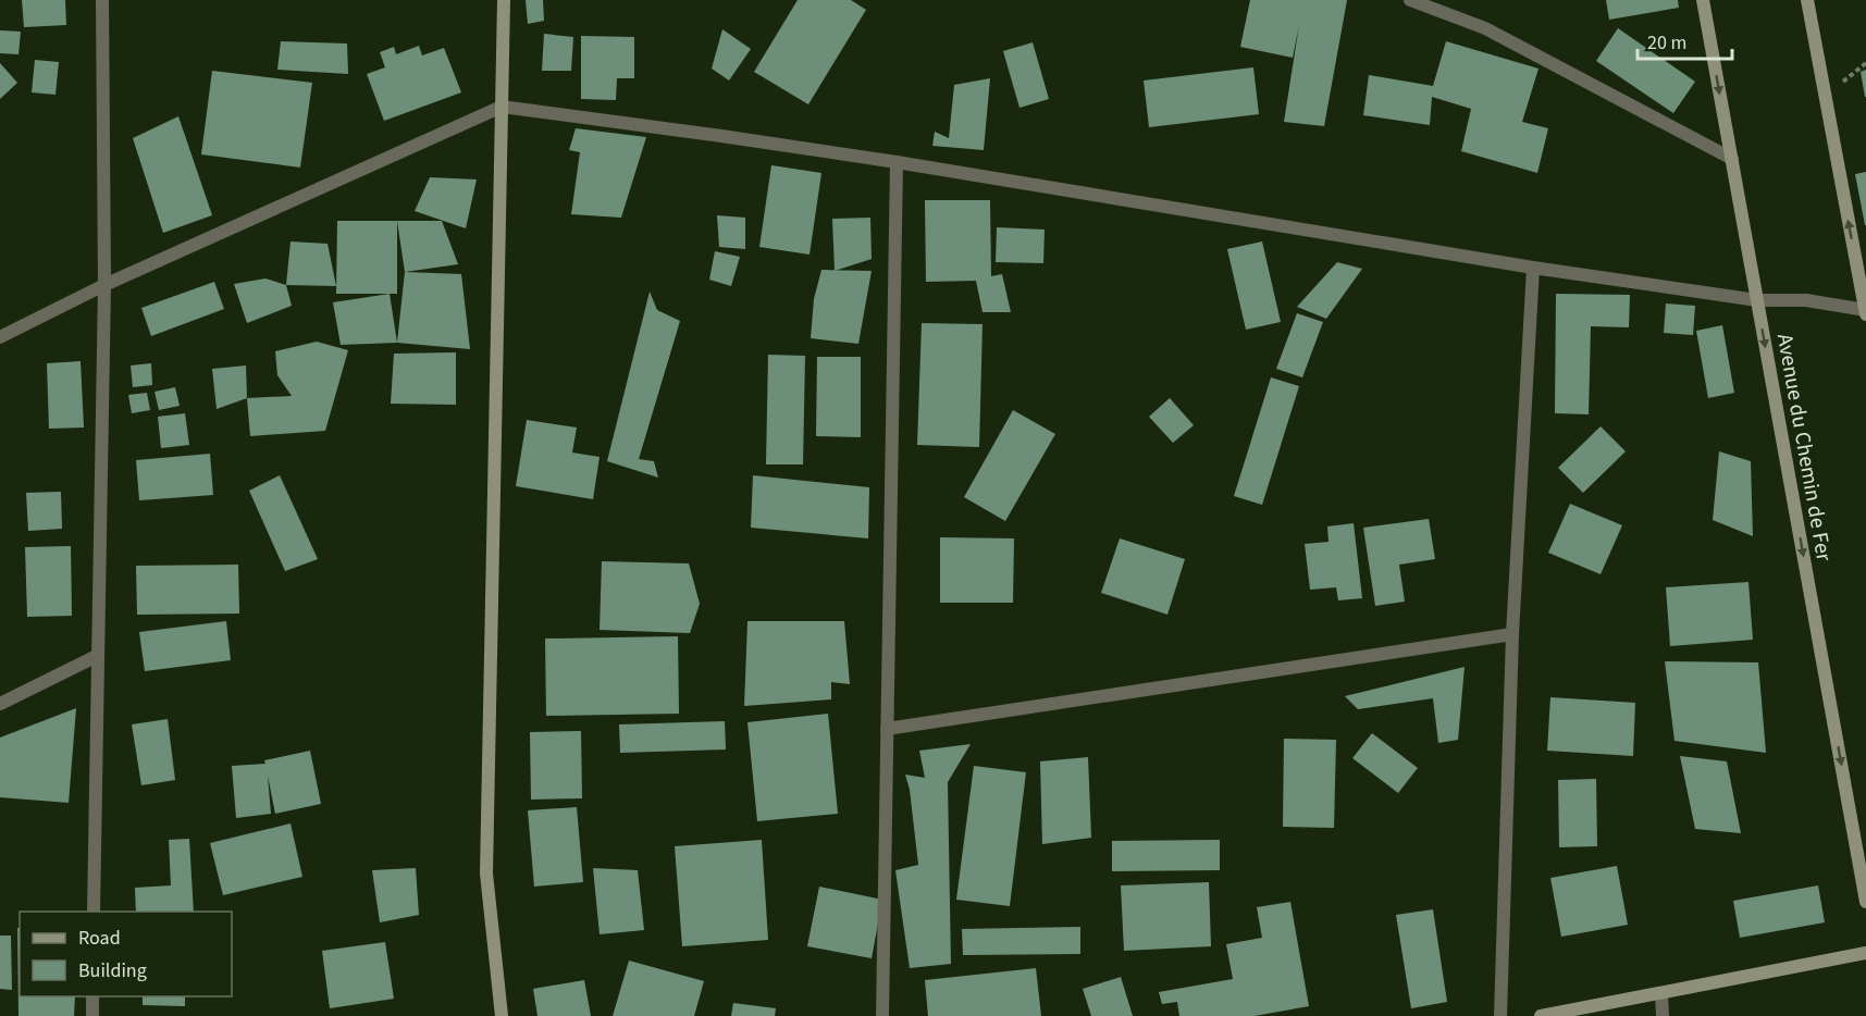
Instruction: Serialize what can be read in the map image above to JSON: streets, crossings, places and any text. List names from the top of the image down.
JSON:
{
  "streets": {
    "main road": ["Avenue du Chemin de Fer"]
  },
  "one_way": ["Avenue du Chemin de Fer"],
  "legend": ["Road", "Building"],
  "scale_bar": "20 m"
}
